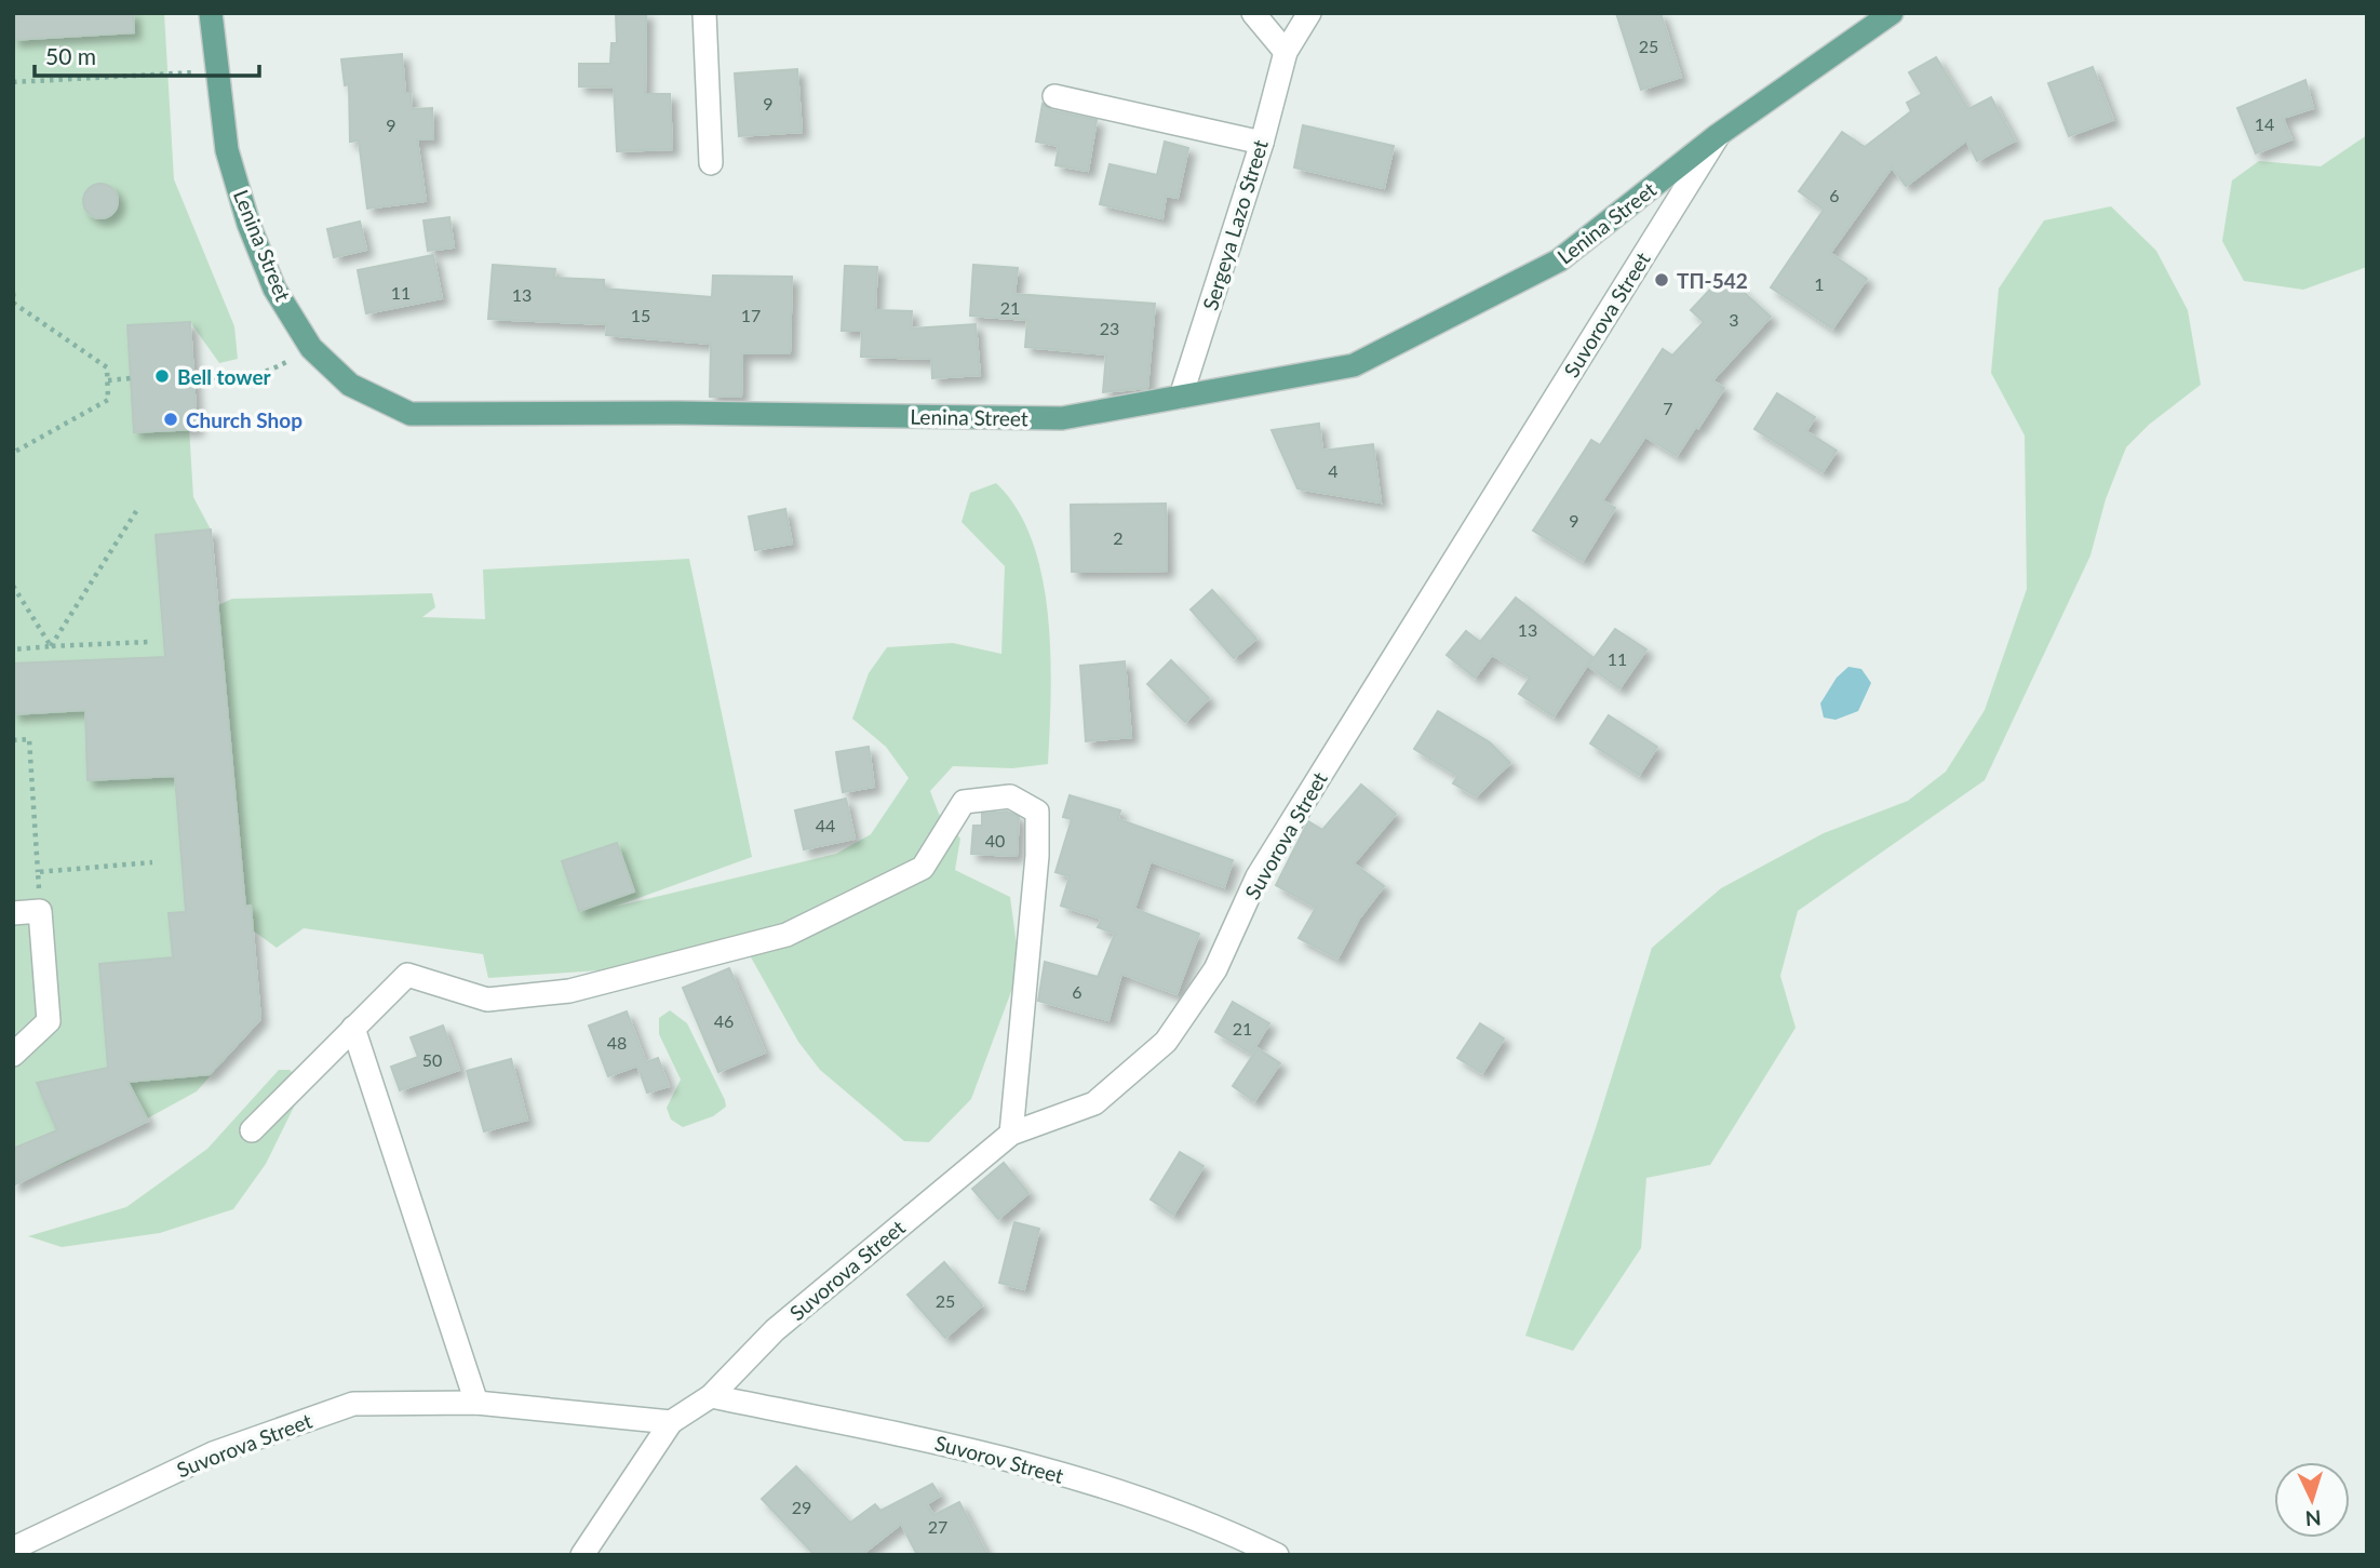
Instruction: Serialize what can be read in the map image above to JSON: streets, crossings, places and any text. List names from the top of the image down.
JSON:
{
  "streets": {
    "main road": ["Lenina Street"],
    "street": ["Sergeya Lazo Street", "Suvorova Street", "Suvorov Street"]
  },
  "crossings": [
    ["Lenina Street", "Sergeya Lazo Street"],
    ["Lenina Street", "Suvorova Street"],
    ["Suvorova Street", "Suvorov Street"]
  ],
  "places": ["ТП-542", "Bell tower", "Church Shop"],
  "house_numbers": [
    "25",
    "9",
    "14",
    "9",
    "6",
    "1",
    "11",
    "13",
    "21",
    "15",
    "17",
    "3",
    "23",
    "7",
    "4",
    "9",
    "2",
    "13",
    "11",
    "44",
    "40",
    "6",
    "46",
    "21",
    "48",
    "50",
    "25",
    "29",
    "27"
  ],
  "scale_bar": "50 m",
  "north": "bottom"
}
